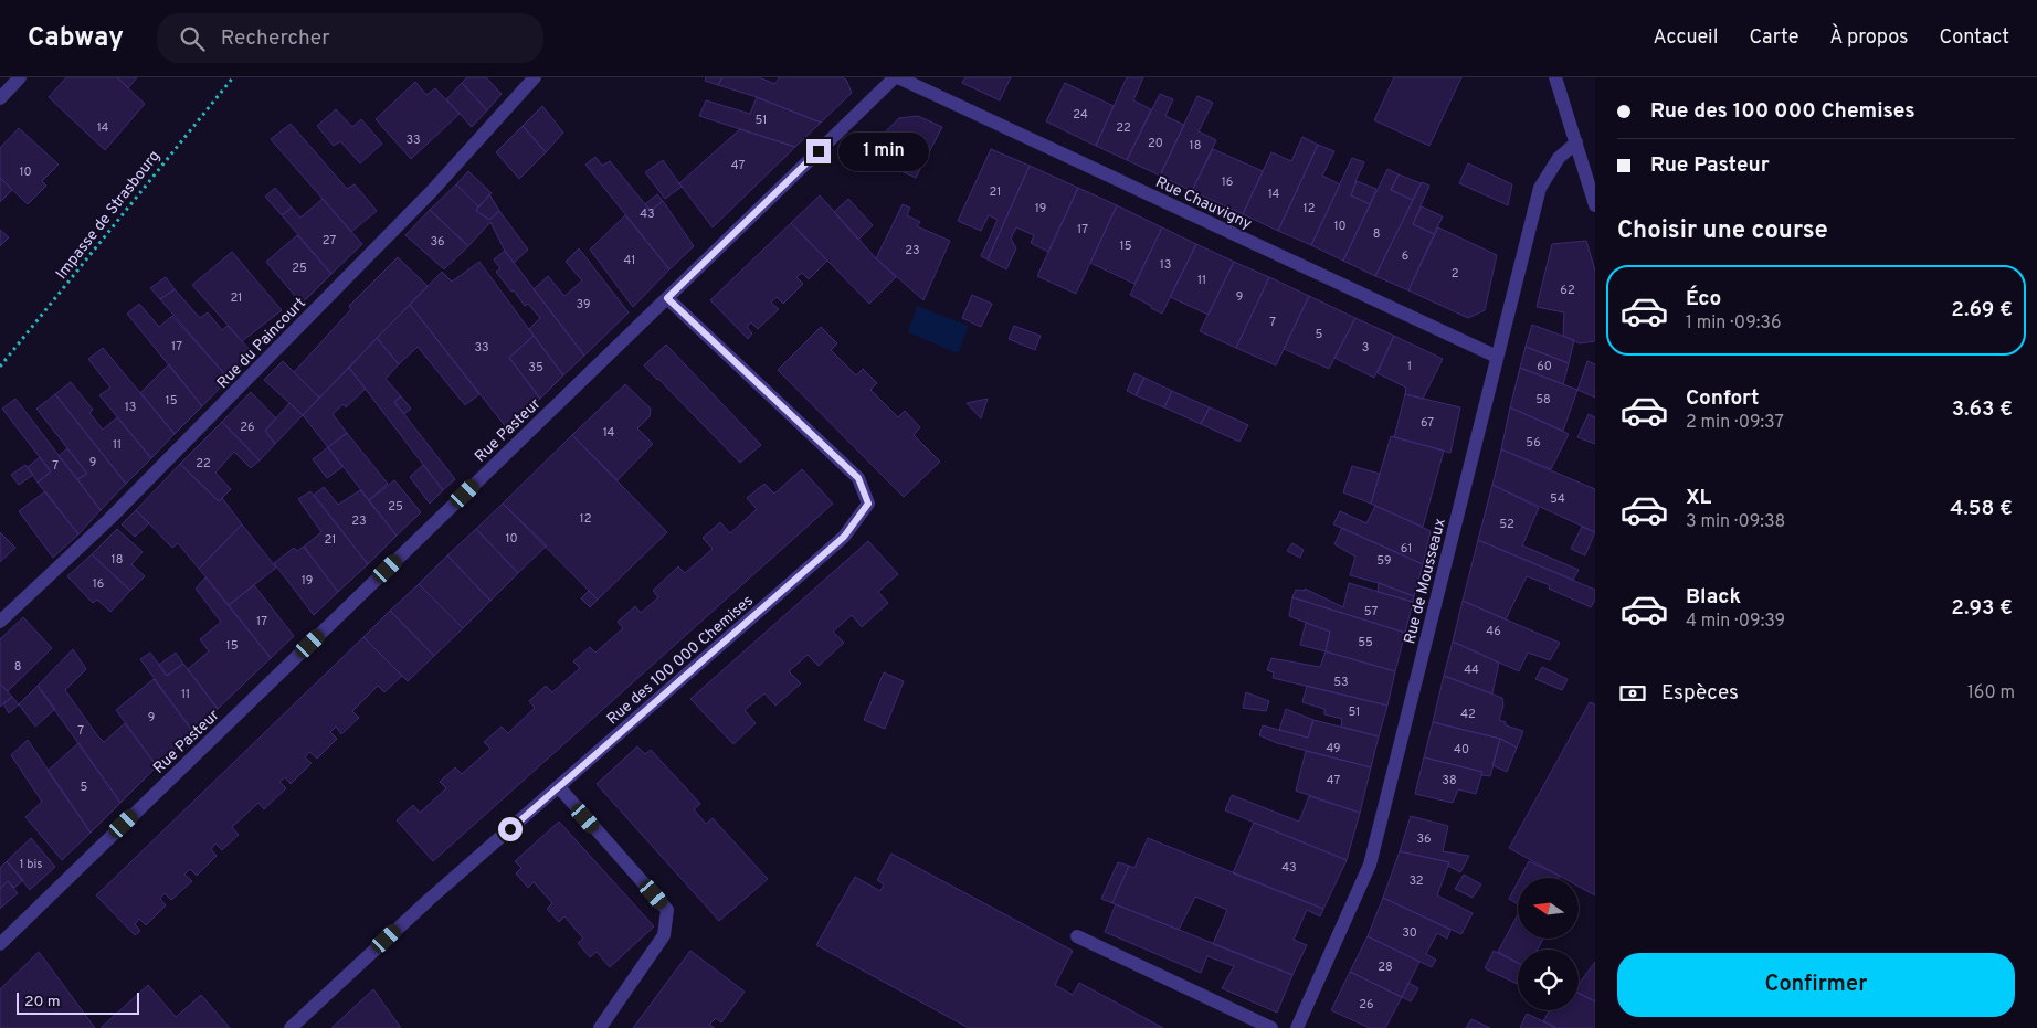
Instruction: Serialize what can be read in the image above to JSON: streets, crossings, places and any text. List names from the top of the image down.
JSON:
{
  "streets": {
    "street": [
      "Rue Chauvigny",
      "Rue du Paincourt",
      "Rue Pasteur",
      "Rue de Mousseaux",
      "Rue des 100 000 Chemises"
    ],
    "path": ["Impasse de Strasbourg"]
  },
  "crossings": [
    ["Rue Chauvigny", "Rue Pasteur"],
    ["Rue Chauvigny", "Rue de Mousseaux"],
    ["Rue Pasteur", "Rue des 100 000 Chemises"]
  ],
  "house_numbers": [
    "24",
    "51",
    "14",
    "22",
    "33",
    "20",
    "18",
    "47",
    "10",
    "16",
    "21",
    "14",
    "19",
    "12",
    "43",
    "10",
    "17",
    "8",
    "27",
    "36",
    "15",
    "23",
    "6",
    "41",
    "13",
    "25",
    "2",
    "11",
    "62",
    "9",
    "21",
    "39",
    "7",
    "5",
    "17",
    "33",
    "3",
    "1",
    "60",
    "35",
    "58",
    "15",
    "13",
    "67",
    "26",
    "14",
    "56",
    "11",
    "9",
    "22",
    "7",
    "54",
    "25",
    "12",
    "23",
    "52",
    "10",
    "21",
    "61",
    "18",
    "59",
    "19",
    "16",
    "57",
    "17",
    "46",
    "55",
    "15",
    "8",
    "44",
    "53",
    "11",
    "51",
    "42",
    "9",
    "7",
    "49",
    "40",
    "47",
    "38",
    "5",
    "36",
    "1 bis",
    "43",
    "32",
    "30",
    "28",
    "26"
  ],
  "scale_bar": "20 m",
  "north": "left",
  "page": {
    "header": "Cabway",
    "search": "Rechercher",
    "nav": [
      "Accueil",
      "Carte",
      "À propos",
      "Contact"
    ],
    "banner": ["Rue des 100 000 Chemises", "Rue Pasteur"],
    "bubble": "1 min",
    "heading": "Choisir une course",
    "list": [
      {
        "name": "Éco",
        "note": "1 min · 09:36",
        "value": "2.69 €"
      },
      {
        "name": "Confort",
        "note": "2 min · 09:37",
        "value": "3.63 €"
      },
      {
        "name": "XL",
        "note": "3 min · 09:38",
        "value": "4.58 €"
      },
      {
        "name": "Black",
        "note": "4 min · 09:39",
        "value": "2.93 €"
      }
    ],
    "pay": ["Espèces", "160 m"],
    "buttons": "Confirmer",
    "scale": "20 m"
  }
}
